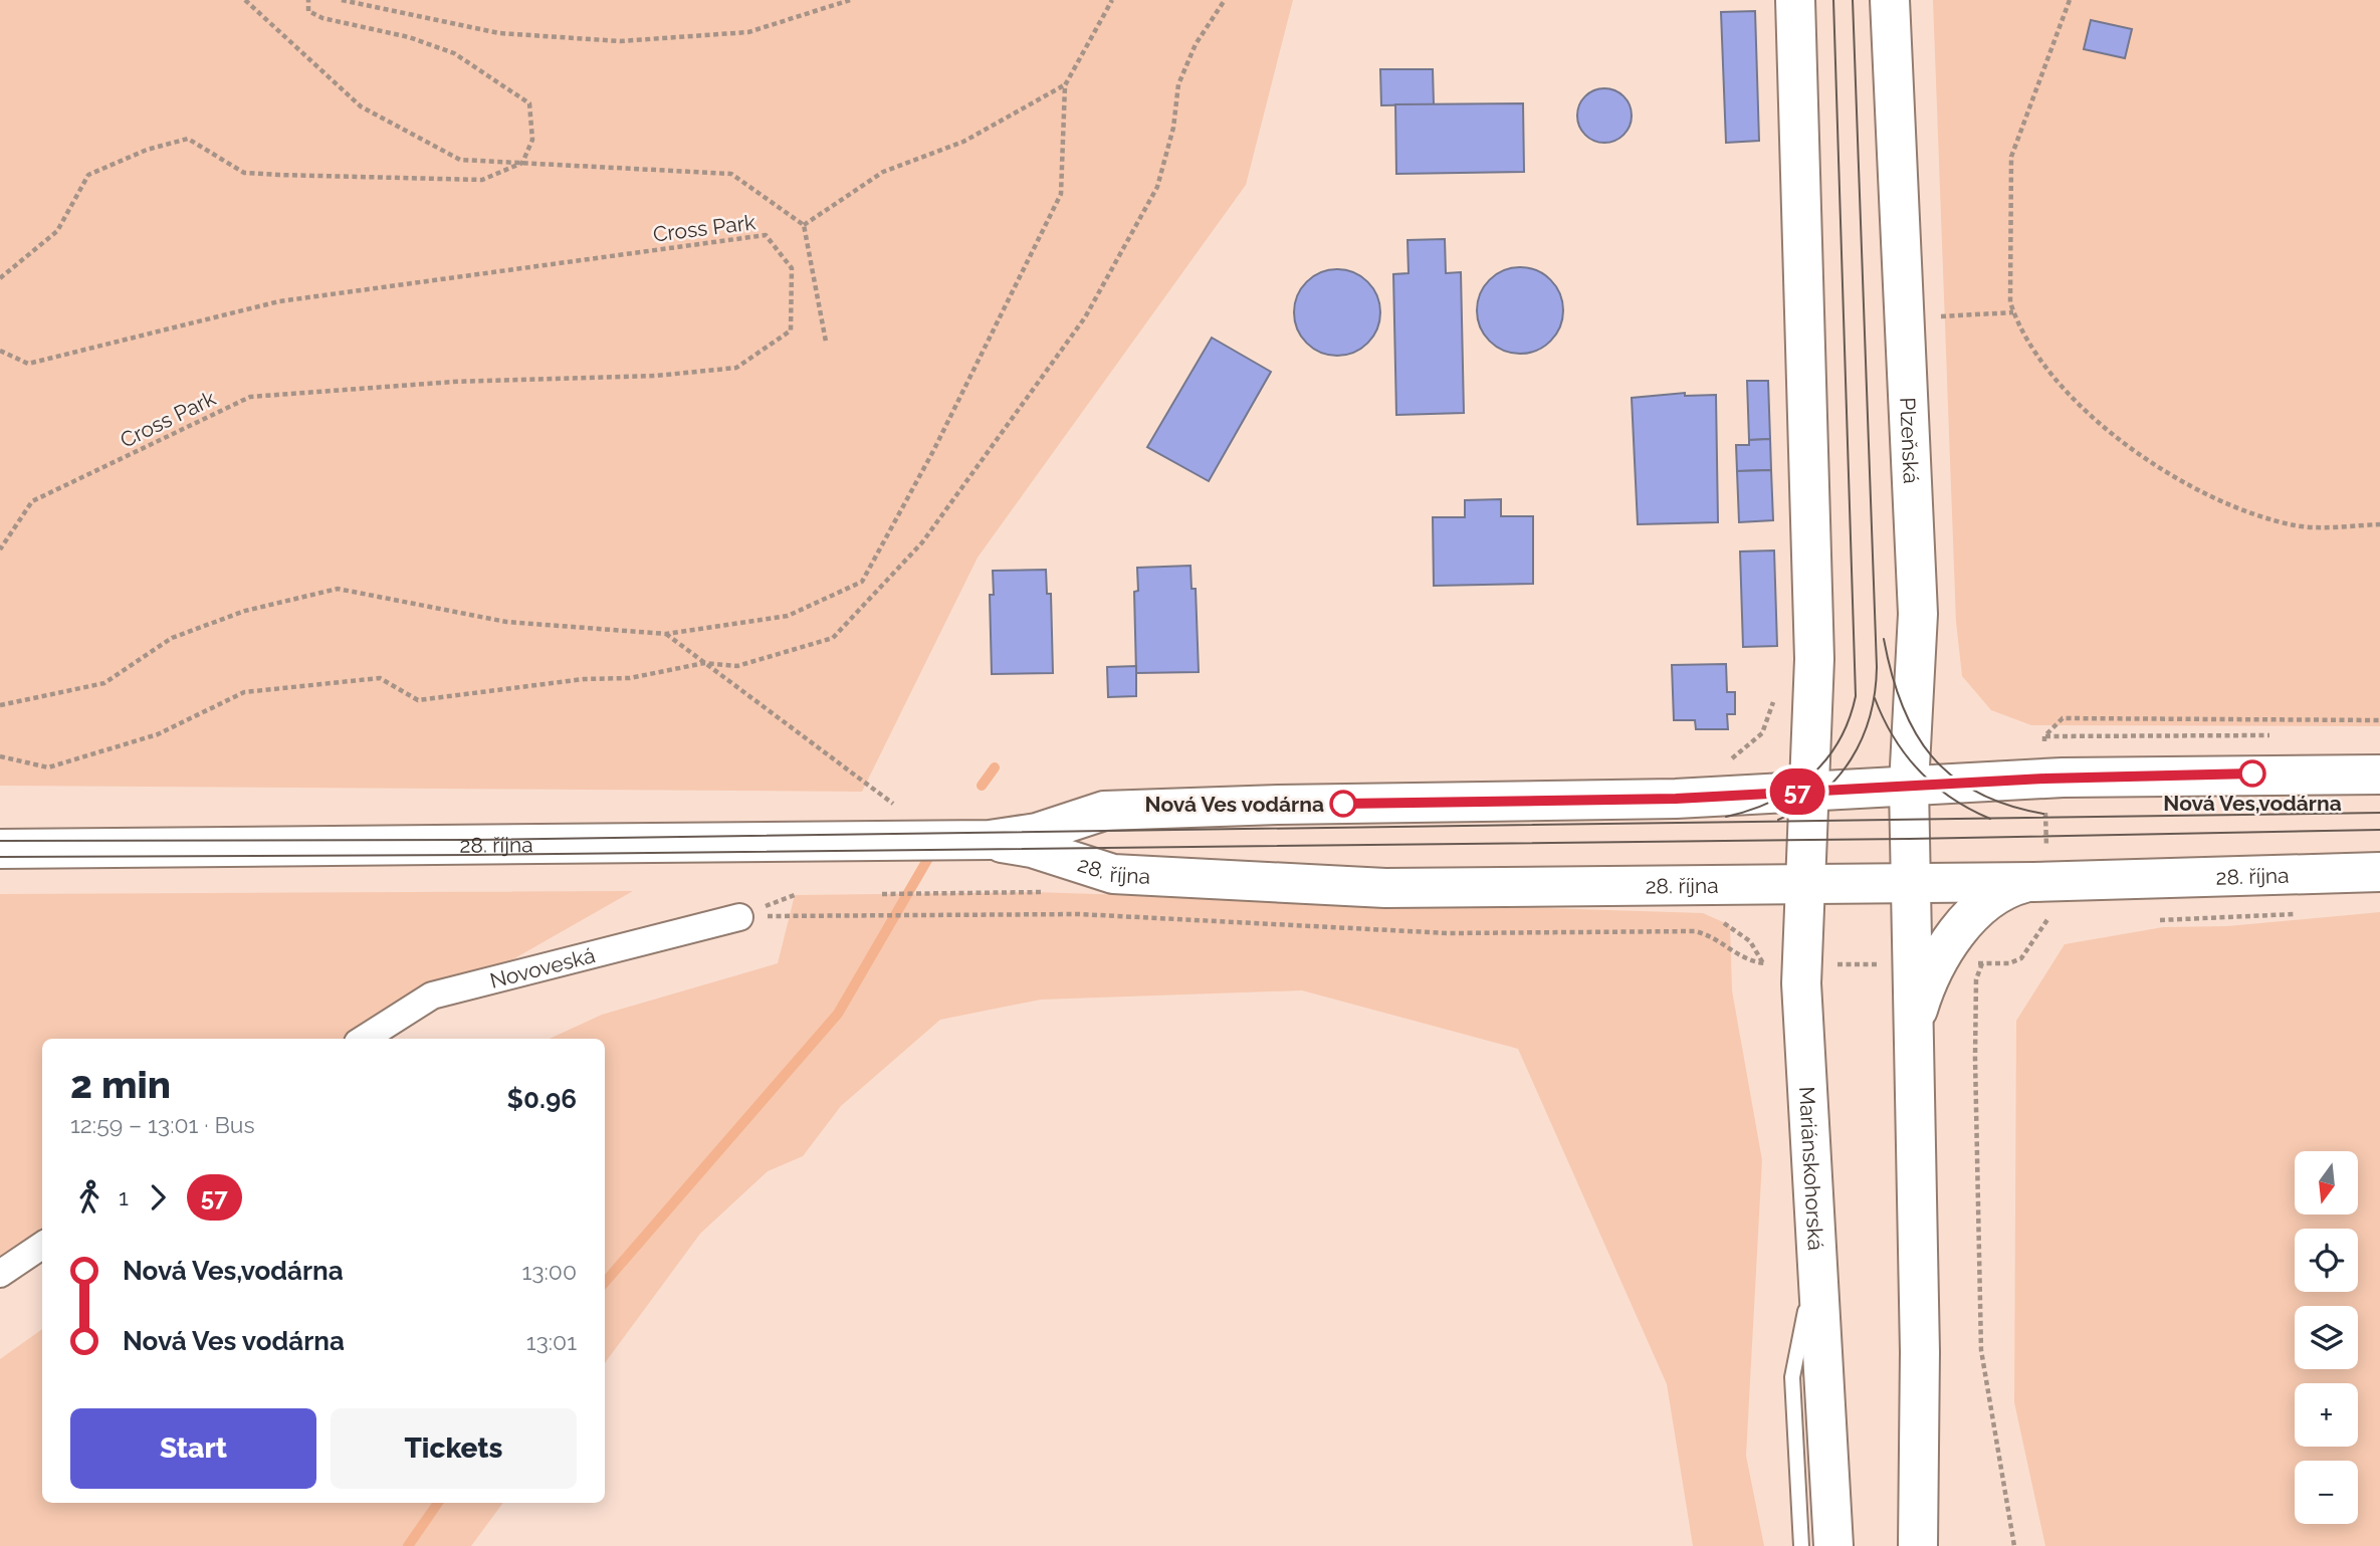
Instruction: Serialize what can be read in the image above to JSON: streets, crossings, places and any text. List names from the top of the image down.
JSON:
{
  "streets": {
    "main road": ["Plzeňská", "28. října", "Mariánskohorská"],
    "street": ["Novoveská"],
    "path": ["Cross Park"]
  },
  "crossings": [
    ["Plzeňská", "28. října"],
    ["28. října", "Mariánskohorská"]
  ],
  "places": ["Nová Ves,vodárna", "Nová Ves vodárna"],
  "lines": ["bus line 57"],
  "north": "bottom",
  "page": {
    "on_map": "57",
    "heading": ["2 min", "12:59 – 13:01 · Bus", "$0.96"],
    "map_buttons": ["+", "−"],
    "legs": ["1", "57"],
    "list": [
      {
        "name": "Nová Ves,vodárna",
        "value": "13:00"
      },
      {
        "name": "Nová Ves vodárna",
        "value": "13:01"
      }
    ],
    "buttons": ["Start", "Tickets"]
  }
}
